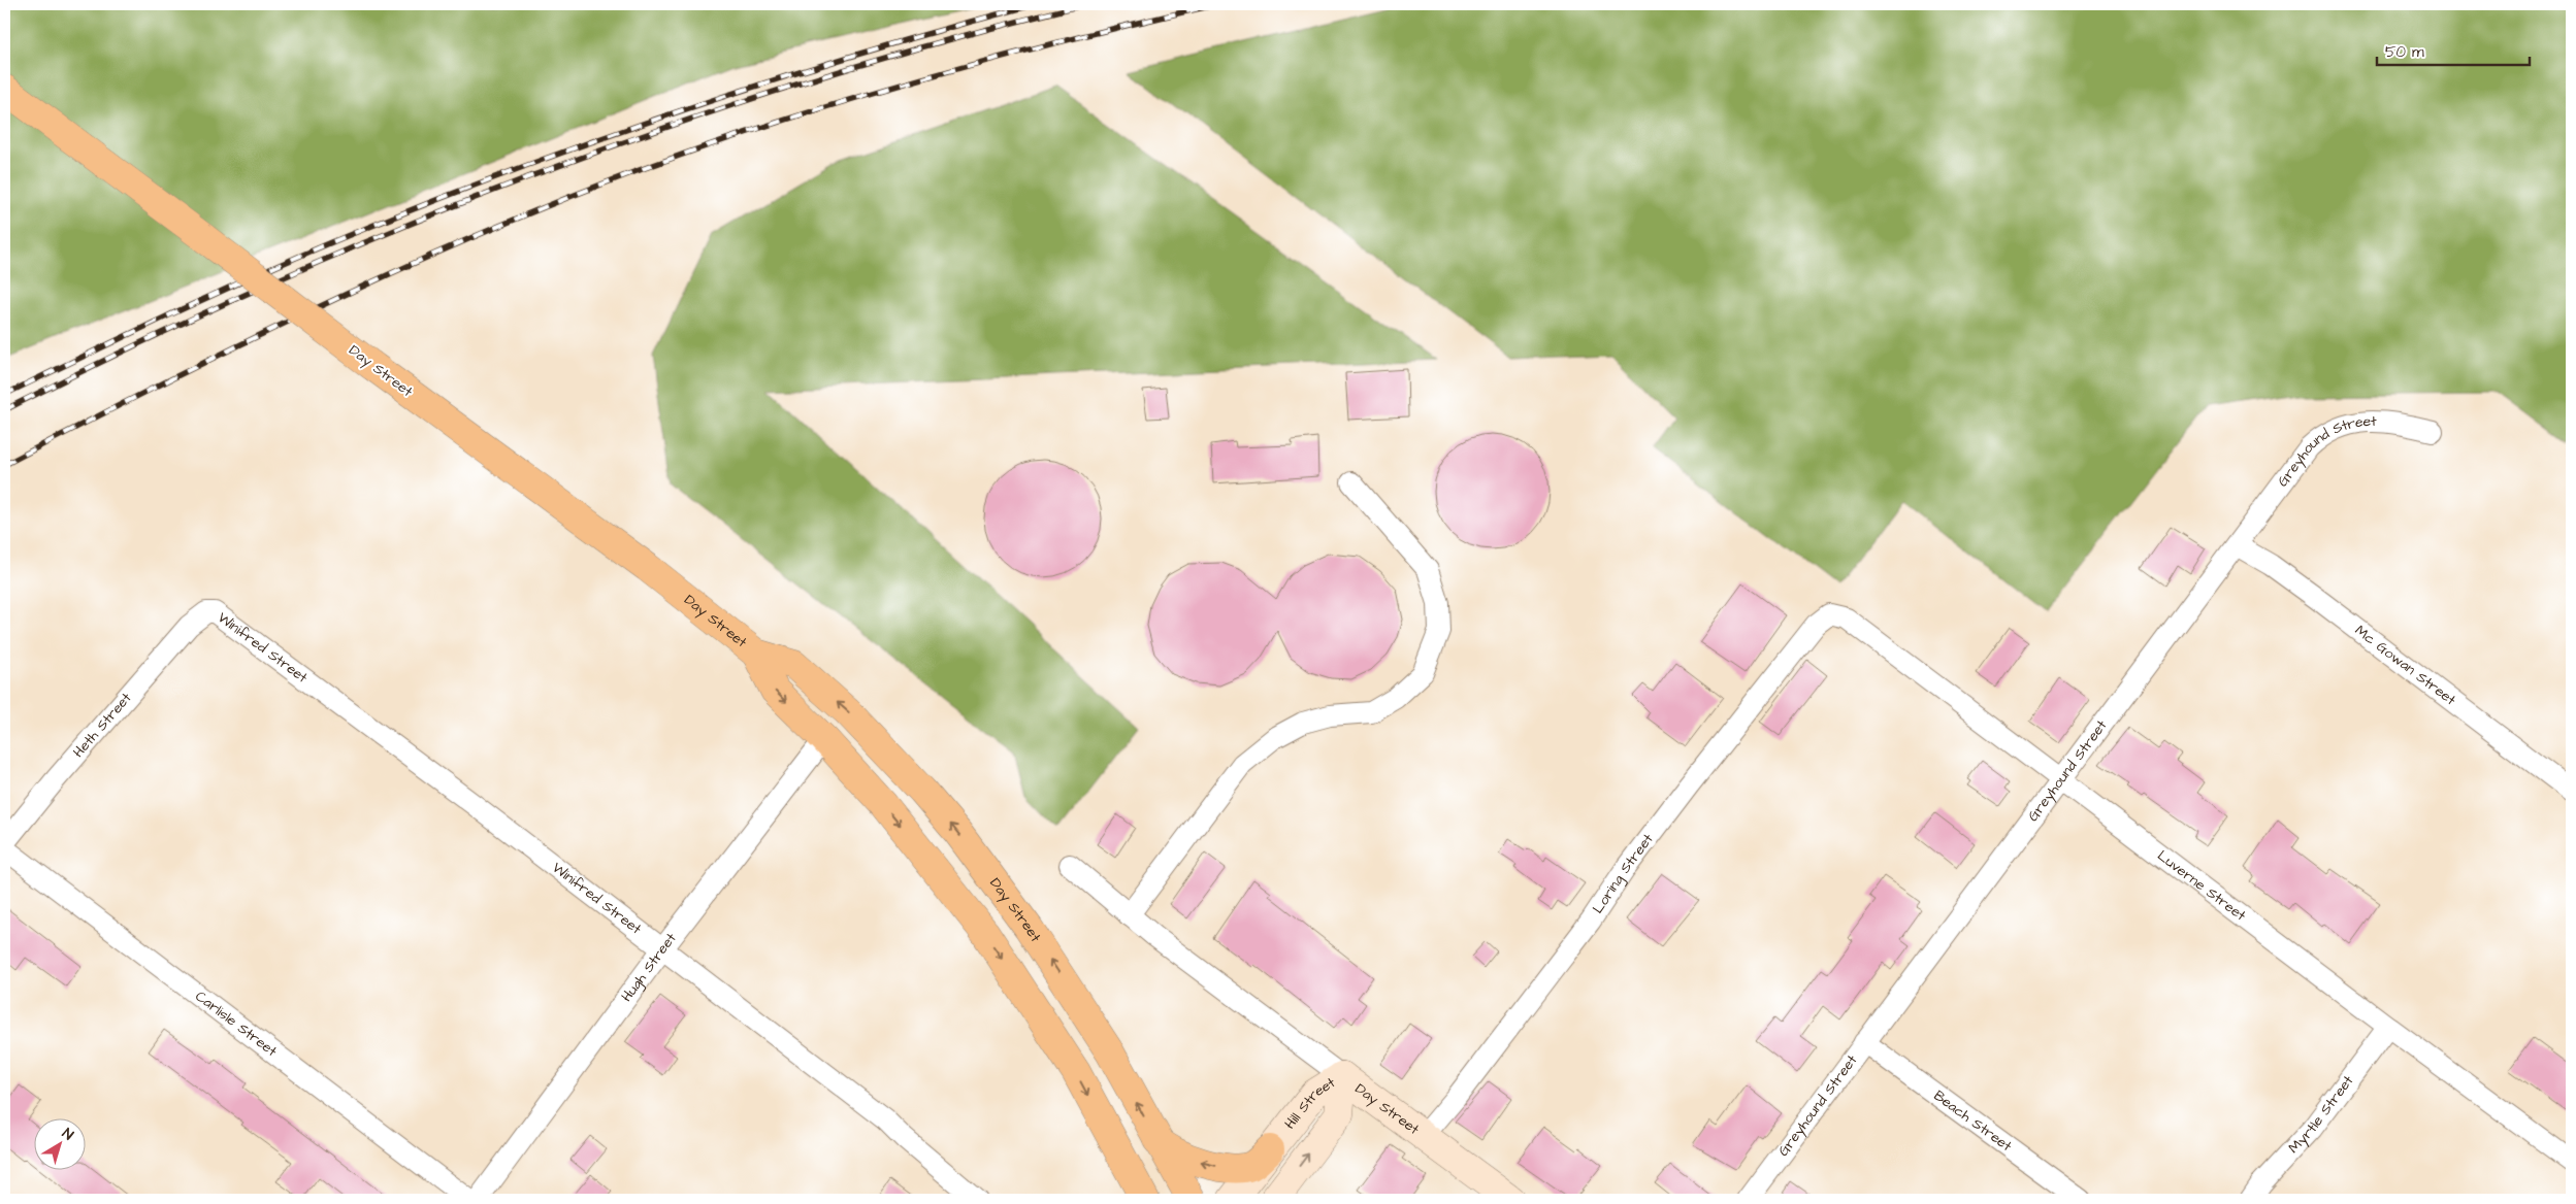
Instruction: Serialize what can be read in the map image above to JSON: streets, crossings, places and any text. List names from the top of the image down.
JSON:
{
  "streets": {
    "main road": ["Day Street"],
    "street": [
      "Greyhound Street",
      "Winifred Street",
      "Mc Gowan Street",
      "Heth Street",
      "Loring Street",
      "Luverne Street",
      "Hugh Street",
      "Carlisle Street",
      "Hill Street",
      "Myrtle Street",
      "Beach Street"
    ]
  },
  "crossings": [
    ["Day Street", "Loring Street"],
    ["Day Street", "Hugh Street"],
    ["Day Street", "Hill Street"],
    ["Greyhound Street", "Mc Gowan Street"],
    ["Greyhound Street", "Luverne Street"],
    ["Greyhound Street", "Beach Street"],
    ["Winifred Street", "Heth Street"],
    ["Winifred Street", "Hugh Street"],
    ["Loring Street", "Luverne Street"],
    ["Luverne Street", "Myrtle Street"]
  ],
  "scale_bar": "50 m",
  "north": "top right"
}
